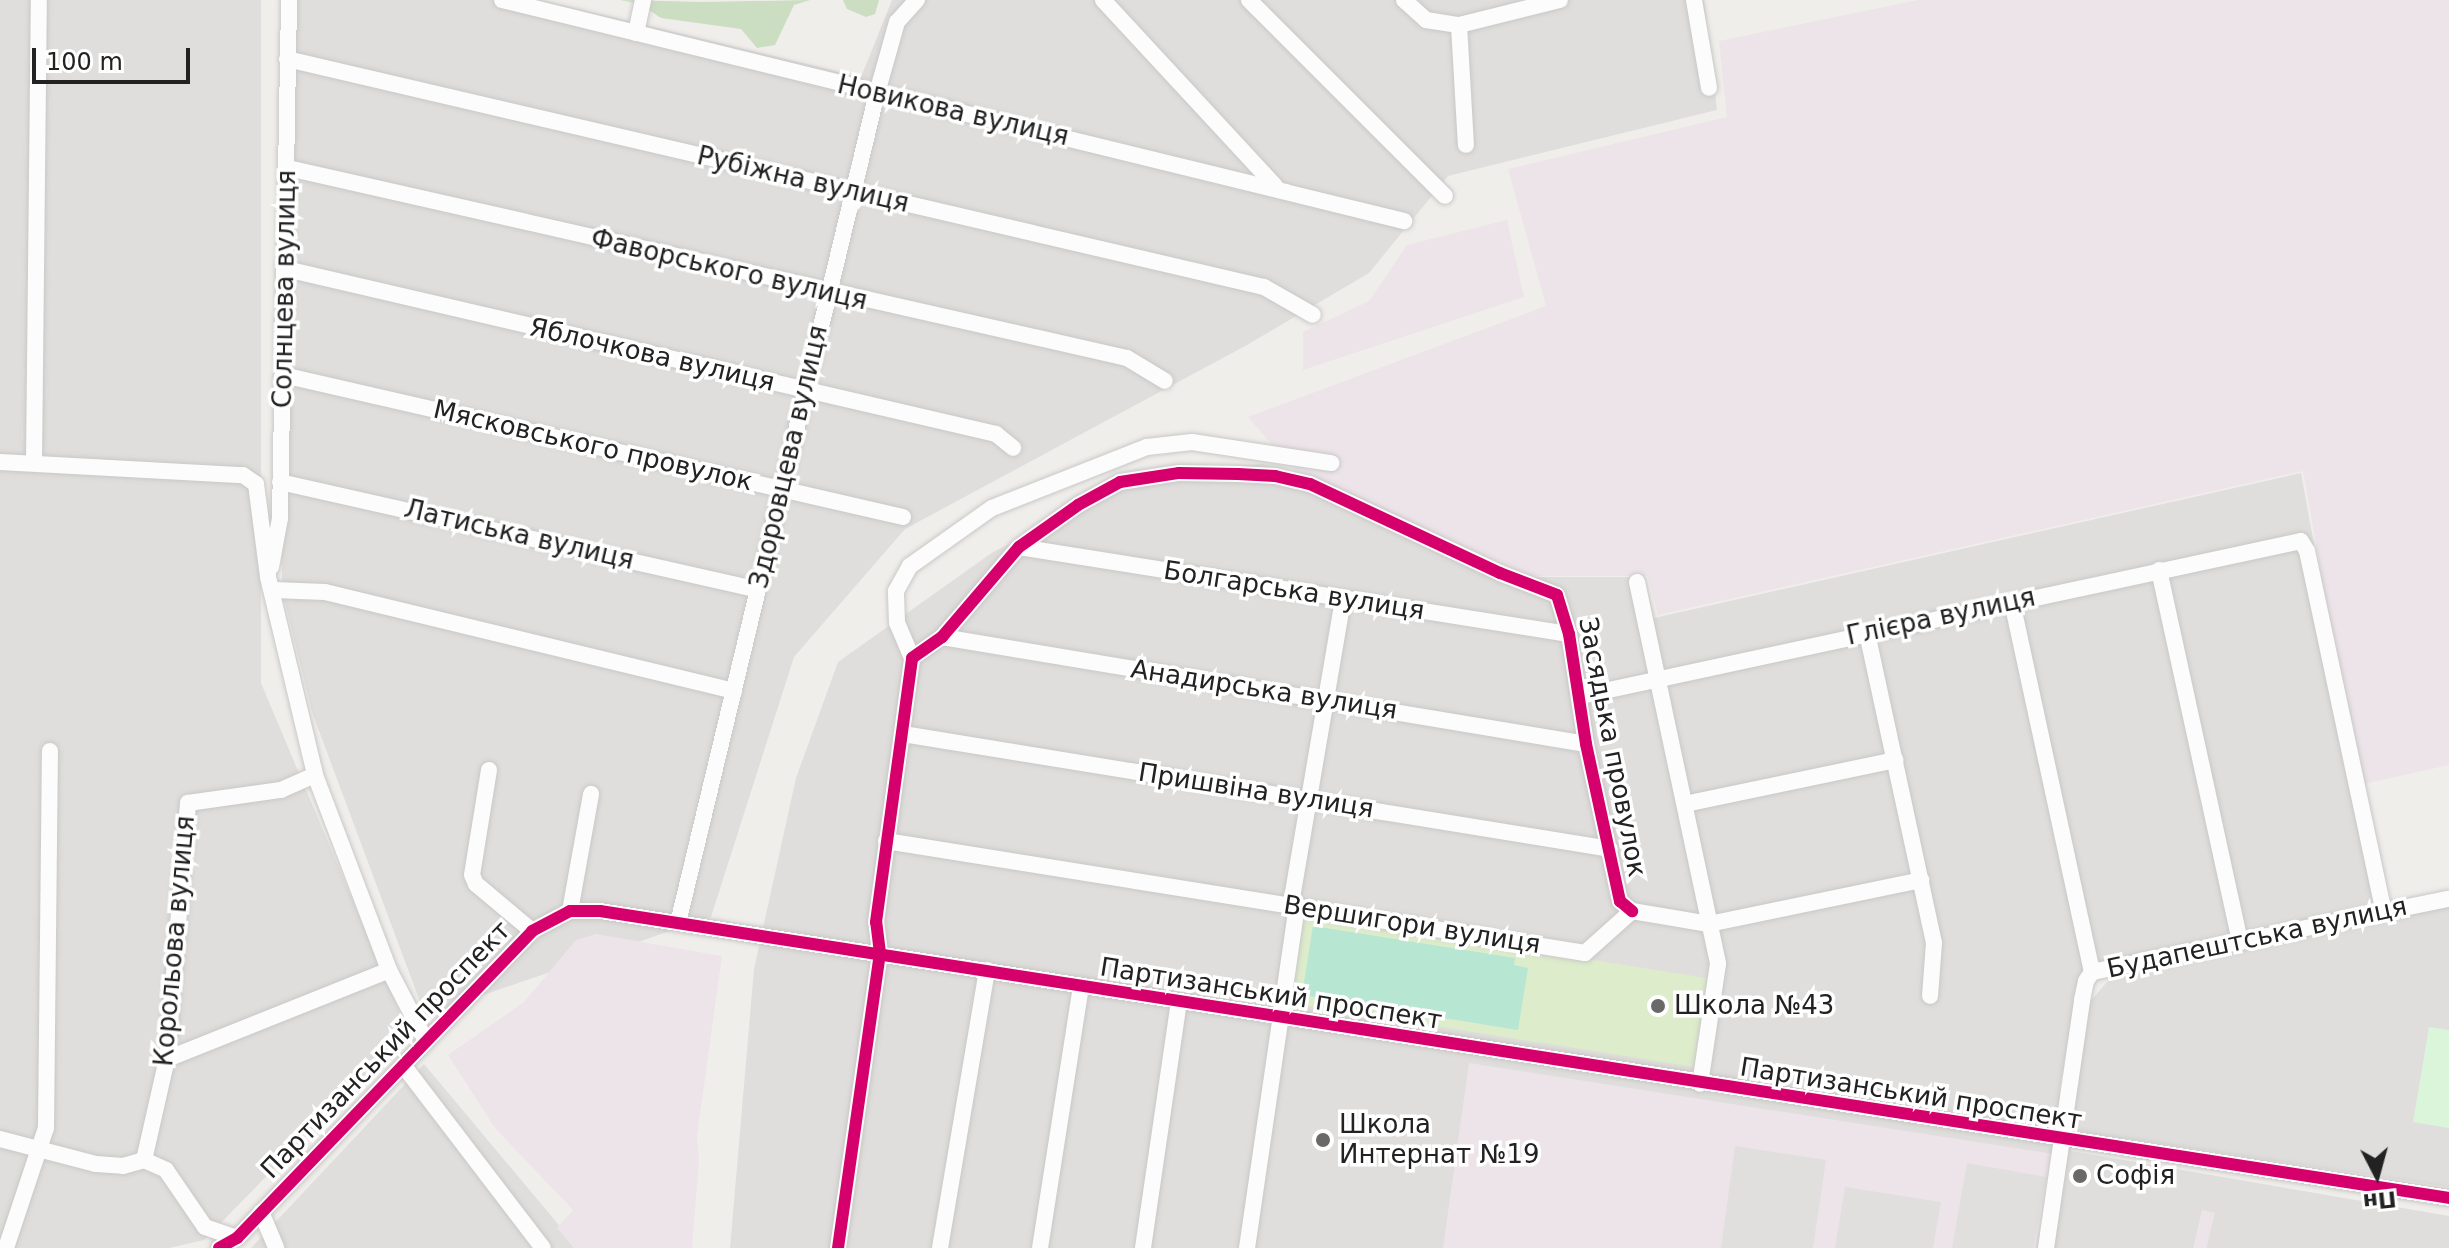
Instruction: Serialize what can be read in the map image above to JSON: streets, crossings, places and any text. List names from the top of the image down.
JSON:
{
  "streets": {
    "street": [
      "Новикова вулиця",
      "Рубіжна вулиця",
      "Фаворського вулиця",
      "Солнцева вулиця",
      "Яблочкова вулиця",
      "Мясковського провулок",
      "Здоровцева вулиця",
      "Латиська вулиця",
      "Болгарська вулиця",
      "Глієра вулиця",
      "Анадирська вулиця",
      "Засядька провулок",
      "Пришвіна вулиця",
      "Вершигори вулиця",
      "Будапештська вулиця",
      "Корольова вулиця",
      "Партизанський проспект"
    ]
  },
  "crossings": [
    ["Новикова вулиця", "Здоровцева вулиця"],
    ["Рубіжна вулиця", "Солнцева вулиця"],
    ["Рубіжна вулиця", "Здоровцева вулиця"],
    ["Фаворського вулиця", "Солнцева вулиця"],
    ["Фаворського вулиця", "Здоровцева вулиця"],
    ["Солнцева вулиця", "Яблочкова вулиця"],
    ["Солнцева вулиця", "Мясковського провулок"],
    ["Солнцева вулиця", "Латиська вулиця"],
    ["Солнцева вулиця", "Корольова вулиця"],
    ["Солнцева вулиця", "Партизанський проспект"],
    ["Яблочкова вулиця", "Здоровцева вулиця"],
    ["Мясковського провулок", "Здоровцева вулиця"],
    ["Здоровцева вулиця", "Латиська вулиця"],
    ["Здоровцева вулиця", "Партизанський проспект"],
    ["Болгарська вулиця", "Засядька провулок"],
    ["Глієра вулиця", "Засядька провулок"],
    ["Глієра вулиця", "Будапештська вулиця"],
    ["Анадирська вулиця", "Засядька провулок"],
    ["Засядька провулок", "Пришвіна вулиця"],
    ["Засядька провулок", "Вершигори вулиця"],
    ["Будапештська вулиця", "Партизанський проспект"]
  ],
  "places": ["Школа №43", "Школа Интернат №19", "Софія"],
  "scale_bar": "100 m",
  "north": "bottom"
}
